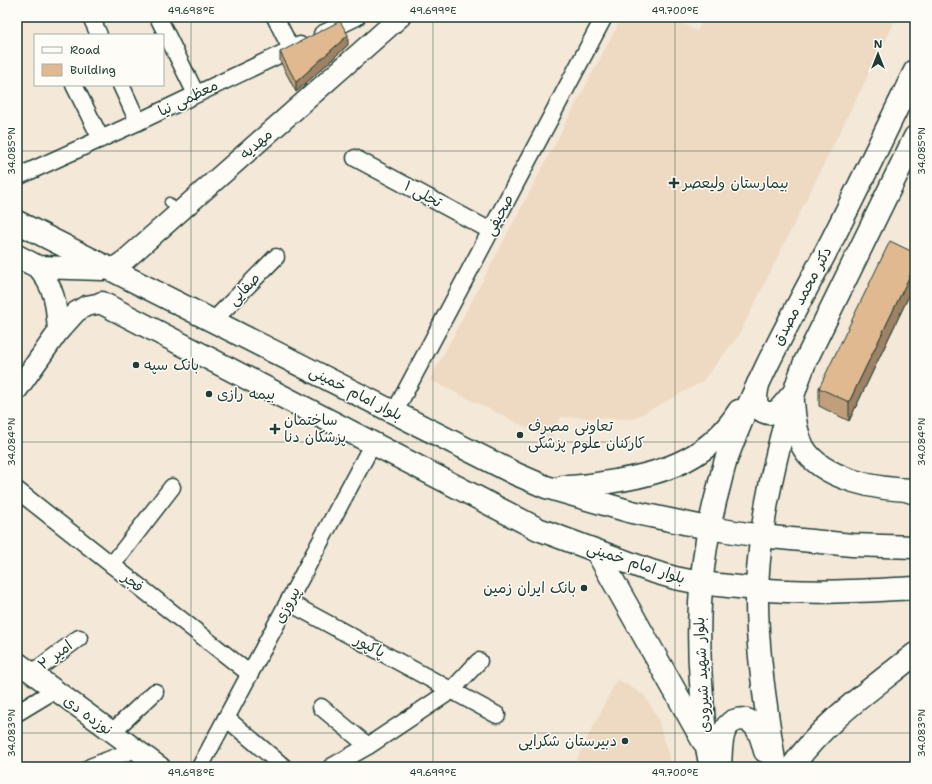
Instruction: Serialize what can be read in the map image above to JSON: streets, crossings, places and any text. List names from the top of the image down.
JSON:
{
  "streets": {
    "main road": ["دکتر محمد مصدق", "بلوار امام خمینی", "بلوار شهید شیرودی"],
    "street": [
      "معظمی نیا",
      "مهدیه",
      "تجلی ١",
      "صحیفی",
      "صفایی",
      "فجر",
      "پیروزی",
      "پاکپور",
      "امیر ۲",
      "نوزده دی"
    ]
  },
  "crossings": [
    ["مهدیه", "بلوار امام خمینی"],
    ["تجلی ١", "صحیفی"],
    ["صحیفی", "بلوار امام خمینی"],
    ["صفایی", "بلوار امام خمینی"],
    ["دکتر محمد مصدق", "بلوار امام خمینی"],
    ["دکتر محمد مصدق", "بلوار شهید شیرودی"],
    ["بلوار امام خمینی", "پیروزی"],
    ["بلوار امام خمینی", "بلوار شهید شیرودی"],
    ["فجر", "پیروزی"],
    ["پیروزی", "پاکپور"],
    ["امیر ۲", "نوزده دی"]
  ],
  "places": {
    "health": ["بیمارستان ولیعصر", "ساختمان پزشکان دنا"],
    "other": [
      "بانک سپه",
      "بیمه رازی",
      "تعاونی مصرف کارکنان علوم پزشکی",
      "بانک ایران زمین",
      "دبیرستان شکرایی"
    ]
  },
  "legend": ["Road", "Building"],
  "north": "top",
  "coordinates": [
    "49.698°E",
    "49.699°E",
    "49.700°E",
    "34.085°N",
    "34.084°N",
    "34.083°N"
  ]
}
